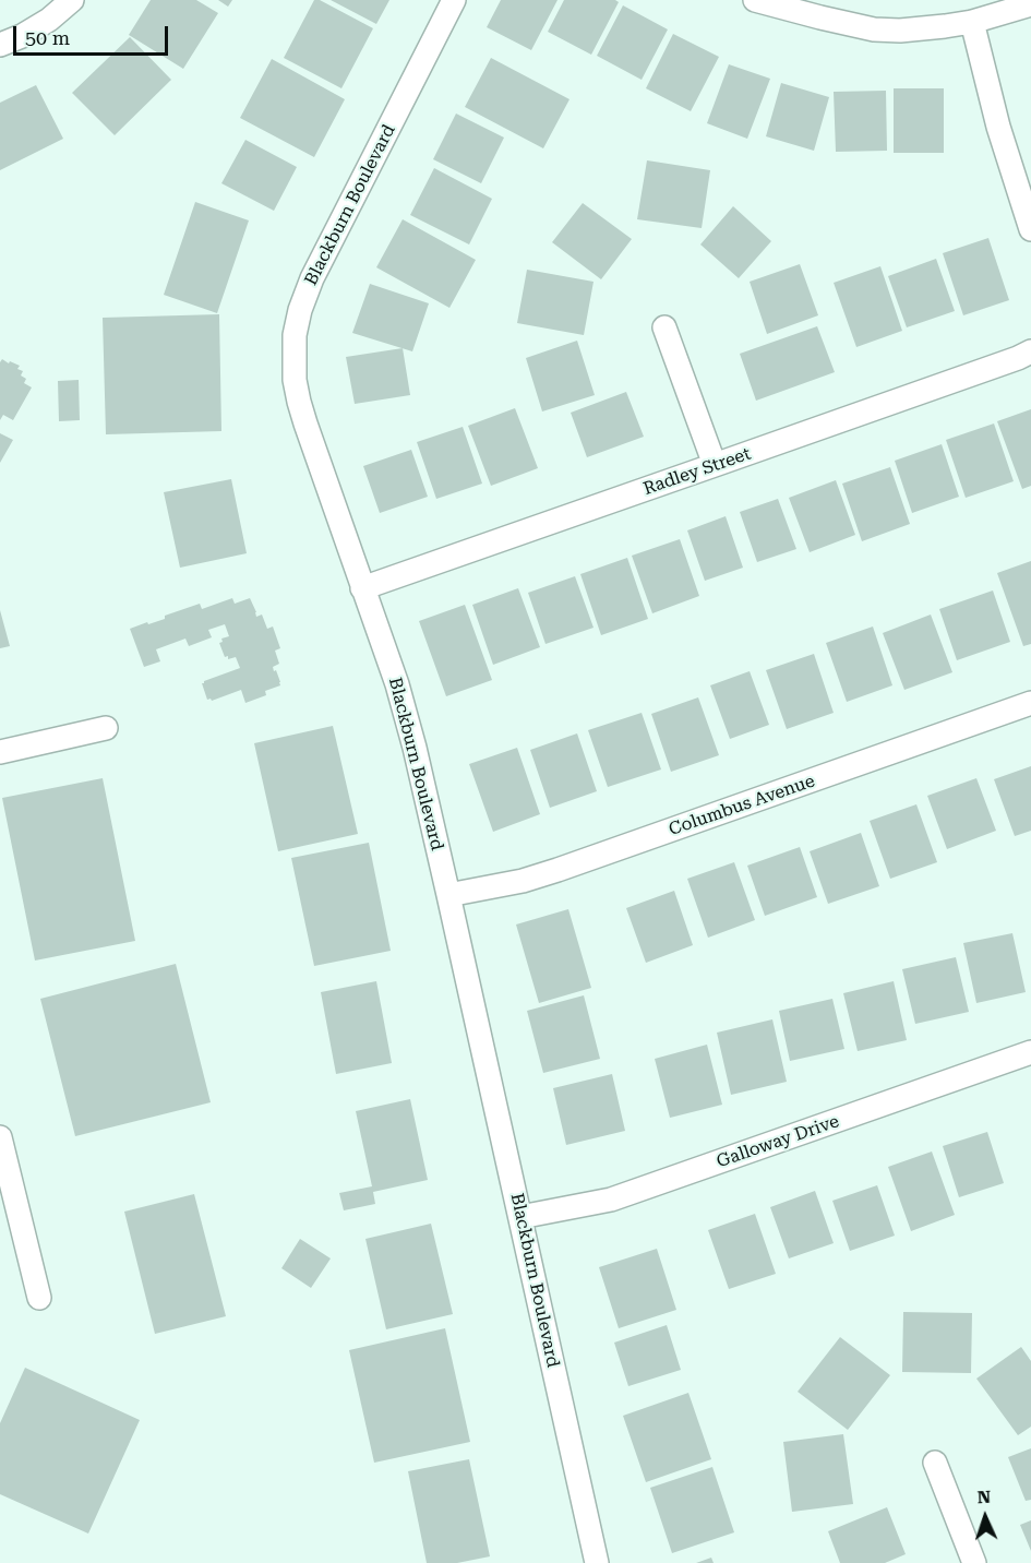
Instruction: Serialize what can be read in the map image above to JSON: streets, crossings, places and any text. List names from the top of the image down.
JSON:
{
  "streets": {
    "street": [
      "Blackburn Boulevard",
      "Radley Street",
      "Columbus Avenue",
      "Galloway Drive"
    ]
  },
  "crossings": [
    ["Blackburn Boulevard", "Radley Street"],
    ["Blackburn Boulevard", "Columbus Avenue"],
    ["Blackburn Boulevard", "Galloway Drive"]
  ],
  "scale_bar": "50 m",
  "north": "top"
}
